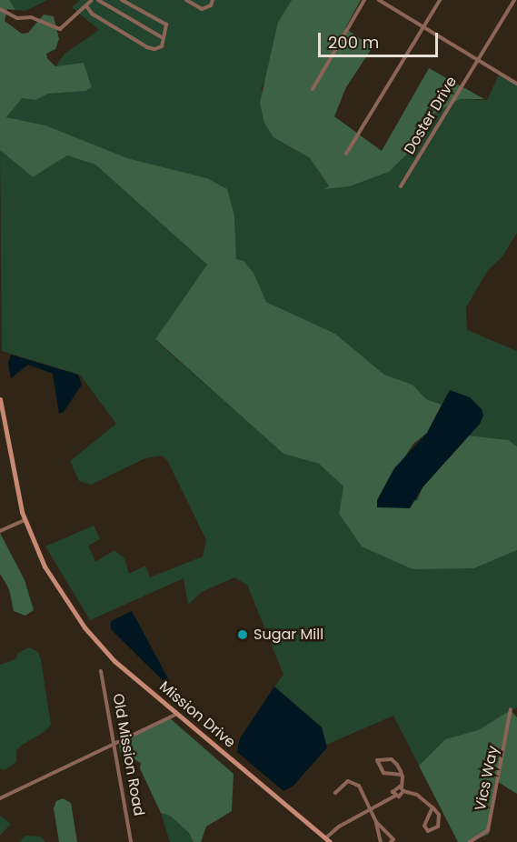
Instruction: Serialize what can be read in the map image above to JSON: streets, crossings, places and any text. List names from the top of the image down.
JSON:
{
  "streets": {
    "street": [
      "Doster Drive",
      "Mission Drive",
      "Old Mission Road",
      "Vics Way"
    ]
  },
  "places": ["Sugar Mill"],
  "scale_bar": "200 m"
}
